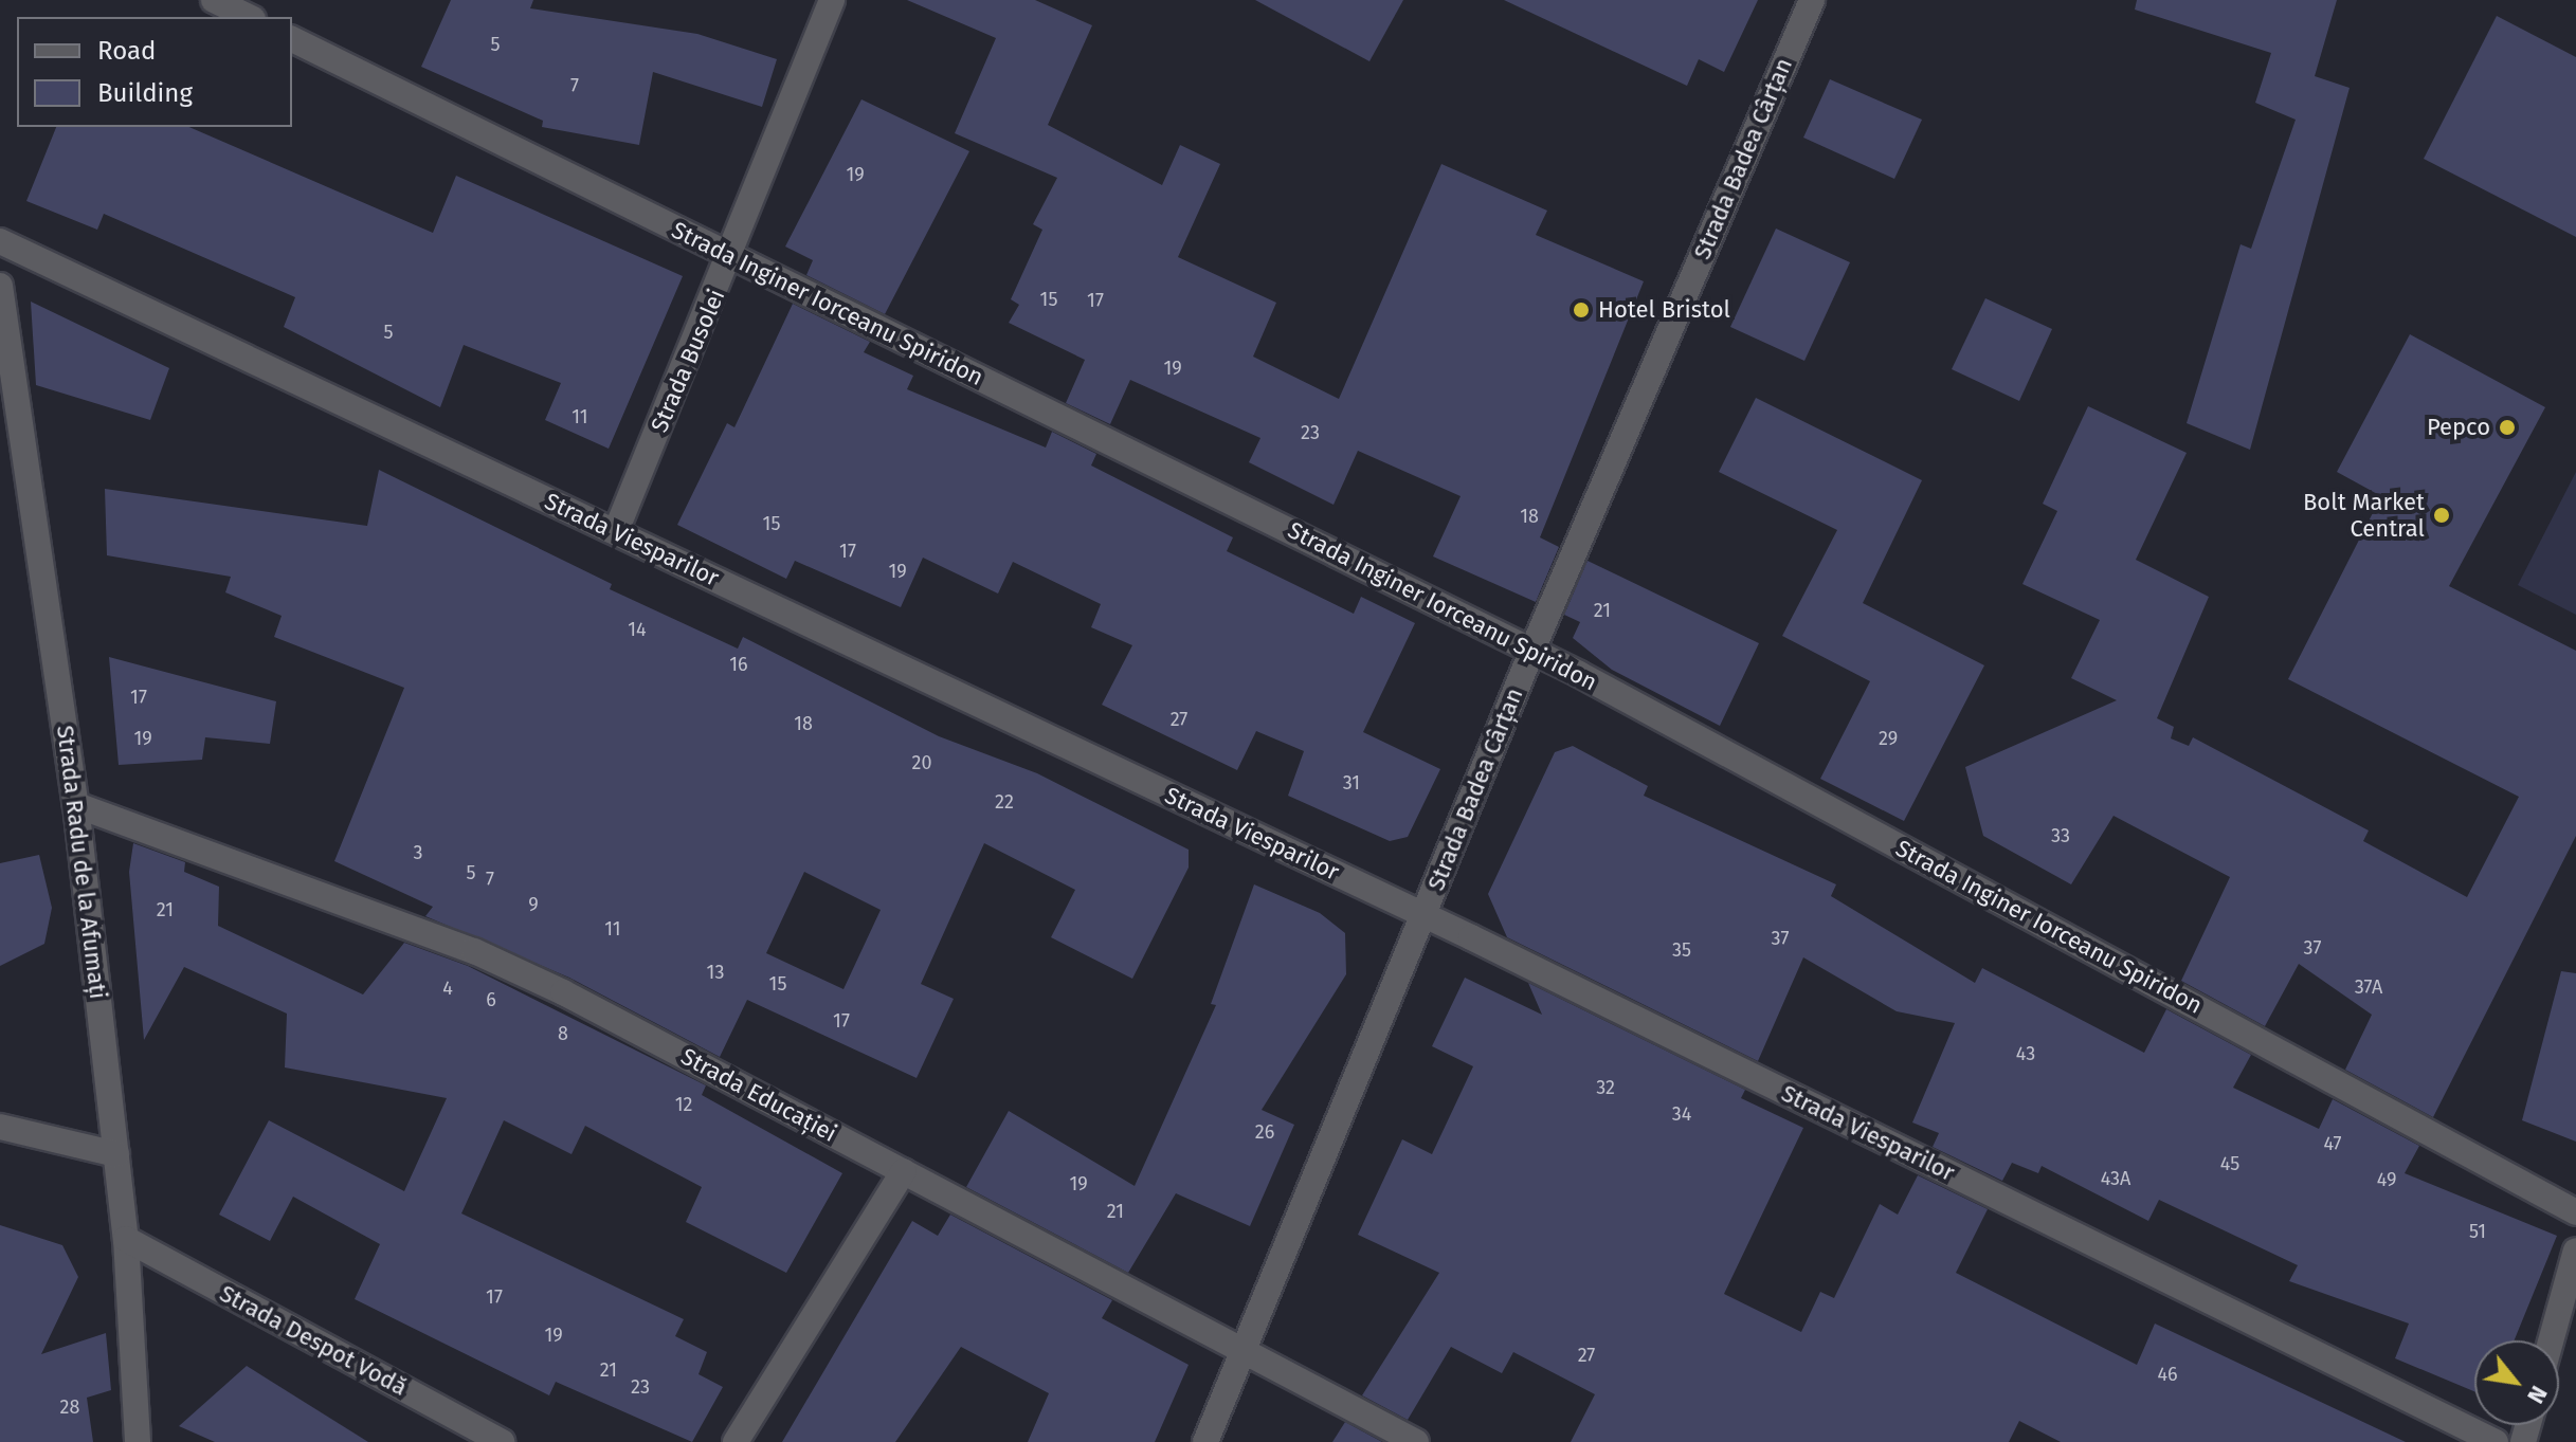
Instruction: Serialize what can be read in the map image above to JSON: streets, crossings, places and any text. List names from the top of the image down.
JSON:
{
  "streets": {
    "street": [
      "Strada Badea Cârțan",
      "Strada Inginer Iorceanu Spiridon",
      "Strada Busolei",
      "Strada Viesparilor",
      "Strada Radu de la Afumați",
      "Strada Educației",
      "Strada Despot Vodă"
    ]
  },
  "crossings": [
    ["Strada Badea Cârțan", "Strada Inginer Iorceanu Spiridon"],
    ["Strada Badea Cârțan", "Strada Viesparilor"],
    ["Strada Badea Cârțan", "Strada Educației"],
    ["Strada Inginer Iorceanu Spiridon", "Strada Busolei"],
    ["Strada Busolei", "Strada Viesparilor"],
    ["Strada Radu de la Afumați", "Strada Educației"],
    ["Strada Radu de la Afumați", "Strada Despot Vodă"]
  ],
  "places": ["Hotel Bristol", "Pepco", "Bolt Market Central"],
  "house_numbers": [
    "5",
    "7",
    "19",
    "15",
    "17",
    "5",
    "19",
    "11",
    "23",
    "18",
    "15",
    "17",
    "19",
    "21",
    "14",
    "16",
    "17",
    "27",
    "18",
    "19",
    "29",
    "20",
    "31",
    "22",
    "33",
    "3",
    "5",
    "7",
    "9",
    "21",
    "11",
    "37",
    "37",
    "35",
    "13",
    "15",
    "37A",
    "4",
    "6",
    "17",
    "8",
    "43",
    "32",
    "12",
    "34",
    "26",
    "47",
    "45",
    "43A",
    "49",
    "19",
    "21",
    "51",
    "17",
    "19",
    "27",
    "21",
    "46",
    "23",
    "28"
  ],
  "legend": ["Road", "Building"],
  "north": "bottom right"
}
